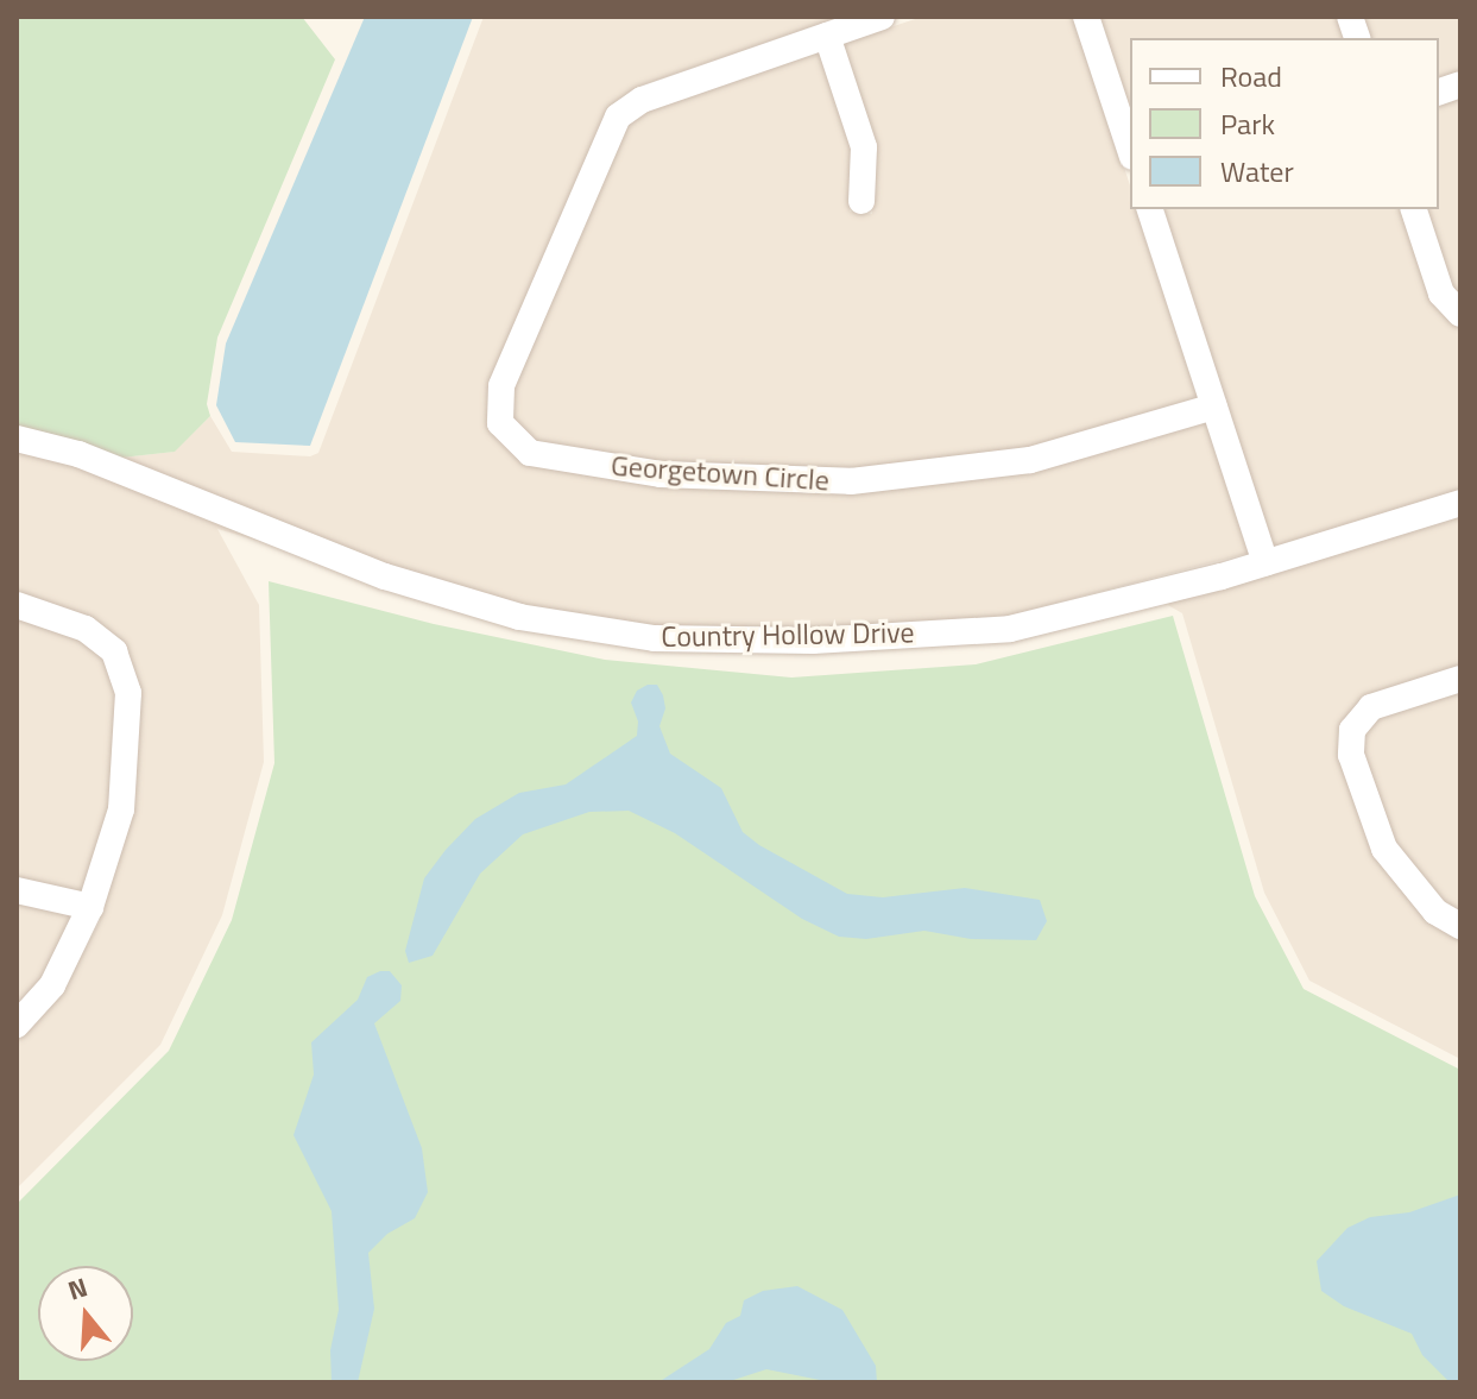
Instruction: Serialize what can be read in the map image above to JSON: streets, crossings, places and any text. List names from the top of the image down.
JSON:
{
  "streets": {
    "street": ["Georgetown Circle", "Country Hollow Drive"]
  },
  "legend": ["Road", "Park", "Water"],
  "north": "top"
}
